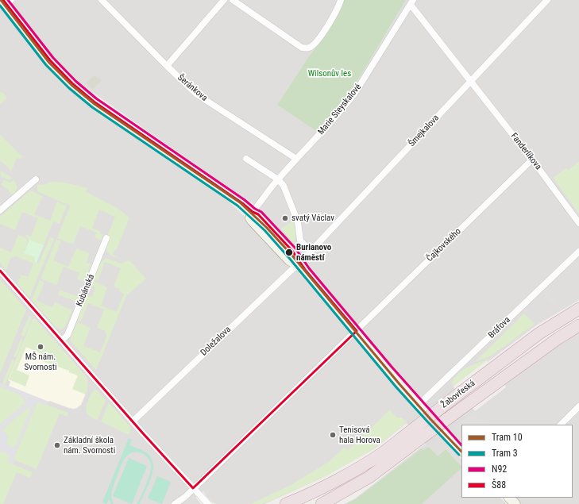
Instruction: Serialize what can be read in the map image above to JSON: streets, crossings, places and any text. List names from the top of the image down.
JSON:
{
  "streets": {
    "highway": ["Žabovřeská"],
    "street": [
      "Šeránkova",
      "Marie Steyskalové",
      "Šmejkalova",
      "Fanderlíkova",
      "Čajkovského",
      "Kubánská",
      "Bráfova",
      "Doležalova"
    ]
  },
  "crossings": [
    ["Šeránkova", "Marie Steyskalové"],
    ["Marie Steyskalové", "Fanderlíkova"],
    ["Šmejkalova", "Fanderlíkova"],
    ["Šmejkalova", "Doležalova"],
    ["Fanderlíkova", "Čajkovského"]
  ],
  "parks": ["Wilsonův les"],
  "places": [
    "svatý Václav",
    "Burianovo náměstí",
    "MŠ nám. Svornosti",
    "Tenisová hala Horova",
    "Základní škola nám. Svornosti"
  ],
  "lines": [
    "tram line 10",
    "transit line N92",
    "transit line Š88",
    "tram line 3"
  ],
  "legend": [
    "Tram 10",
    "Tram 3",
    "N92",
    "Š88"
  ]
}
